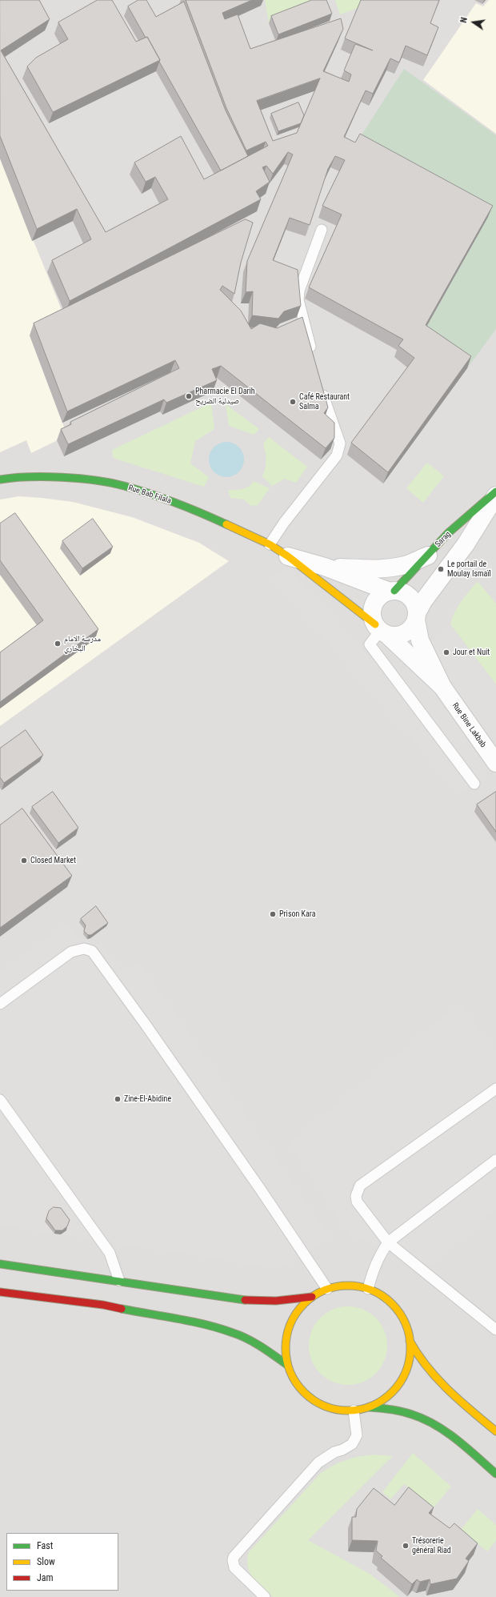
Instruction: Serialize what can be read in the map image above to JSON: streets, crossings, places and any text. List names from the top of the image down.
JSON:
{
  "streets": {
    "main road": ["Rue Bab Filala", "Sarag"],
    "street": ["Rue Bine Lakbab"]
  },
  "crossings": [
    ["Rue Bab Filala", "Sarag"]
  ],
  "places": [
    "Pharmacie El Darih صيدلية الضريح",
    "Café Restaurant Salma",
    "Le portail de Moulay Ismaïl",
    "مدرسة الامام البخاري",
    "Jour et Nuit",
    "Closed Market",
    "Prison Kara",
    "Zine-El-Abidine",
    "Trésorerie général Riad"
  ],
  "legend": ["Fast", "Slow", "Jam"],
  "north": "left"
}
